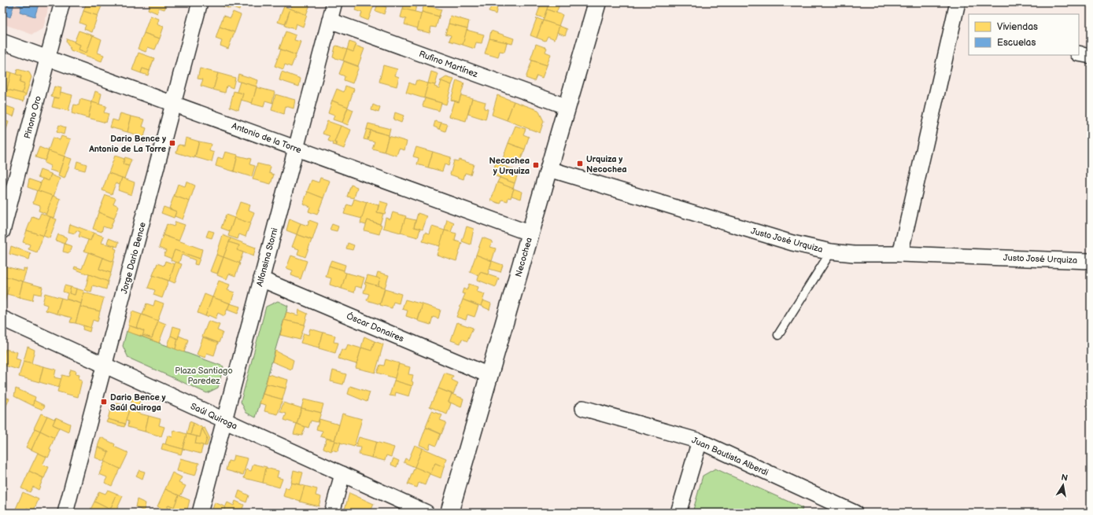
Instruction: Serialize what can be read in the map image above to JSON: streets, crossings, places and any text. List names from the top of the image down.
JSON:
{
  "streets": {
    "main road": ["Necochea"],
    "street": [
      "Rufino Martínez",
      "Pinono Oro",
      "Antonio de la Torre",
      "Justo José Urquiza",
      "Alfonsina Storni",
      "Jorge Dario Bence",
      "Óscar Donaires",
      "Saúl Quiroga",
      "Juan Bautista Alberdi"
    ]
  },
  "crossings": [
    ["Rufino Martínez", "Alfonsina Storni"],
    ["Rufino Martínez", "Necochea"],
    ["Pinono Oro", "Antonio de la Torre"],
    ["Antonio de la Torre", "Alfonsina Storni"],
    ["Antonio de la Torre", "Necochea"],
    ["Antonio de la Torre", "Jorge Dario Bence"],
    ["Justo José Urquiza", "Necochea"],
    ["Alfonsina Storni", "Óscar Donaires"],
    ["Alfonsina Storni", "Saúl Quiroga"],
    ["Necochea", "Óscar Donaires"],
    ["Jorge Dario Bence", "Saúl Quiroga"]
  ],
  "parks": ["Plaza Santiago Paredez"],
  "places": {
    "transit": [
      "Dario Bence y Antonio de La Torre",
      "Urquiza y Necochea",
      "Necochea y Urquiza",
      "Dario Bence y Saúl Quiroga"
    ]
  },
  "legend": ["Viviendas", "Escuelas"],
  "north": "top"
}
